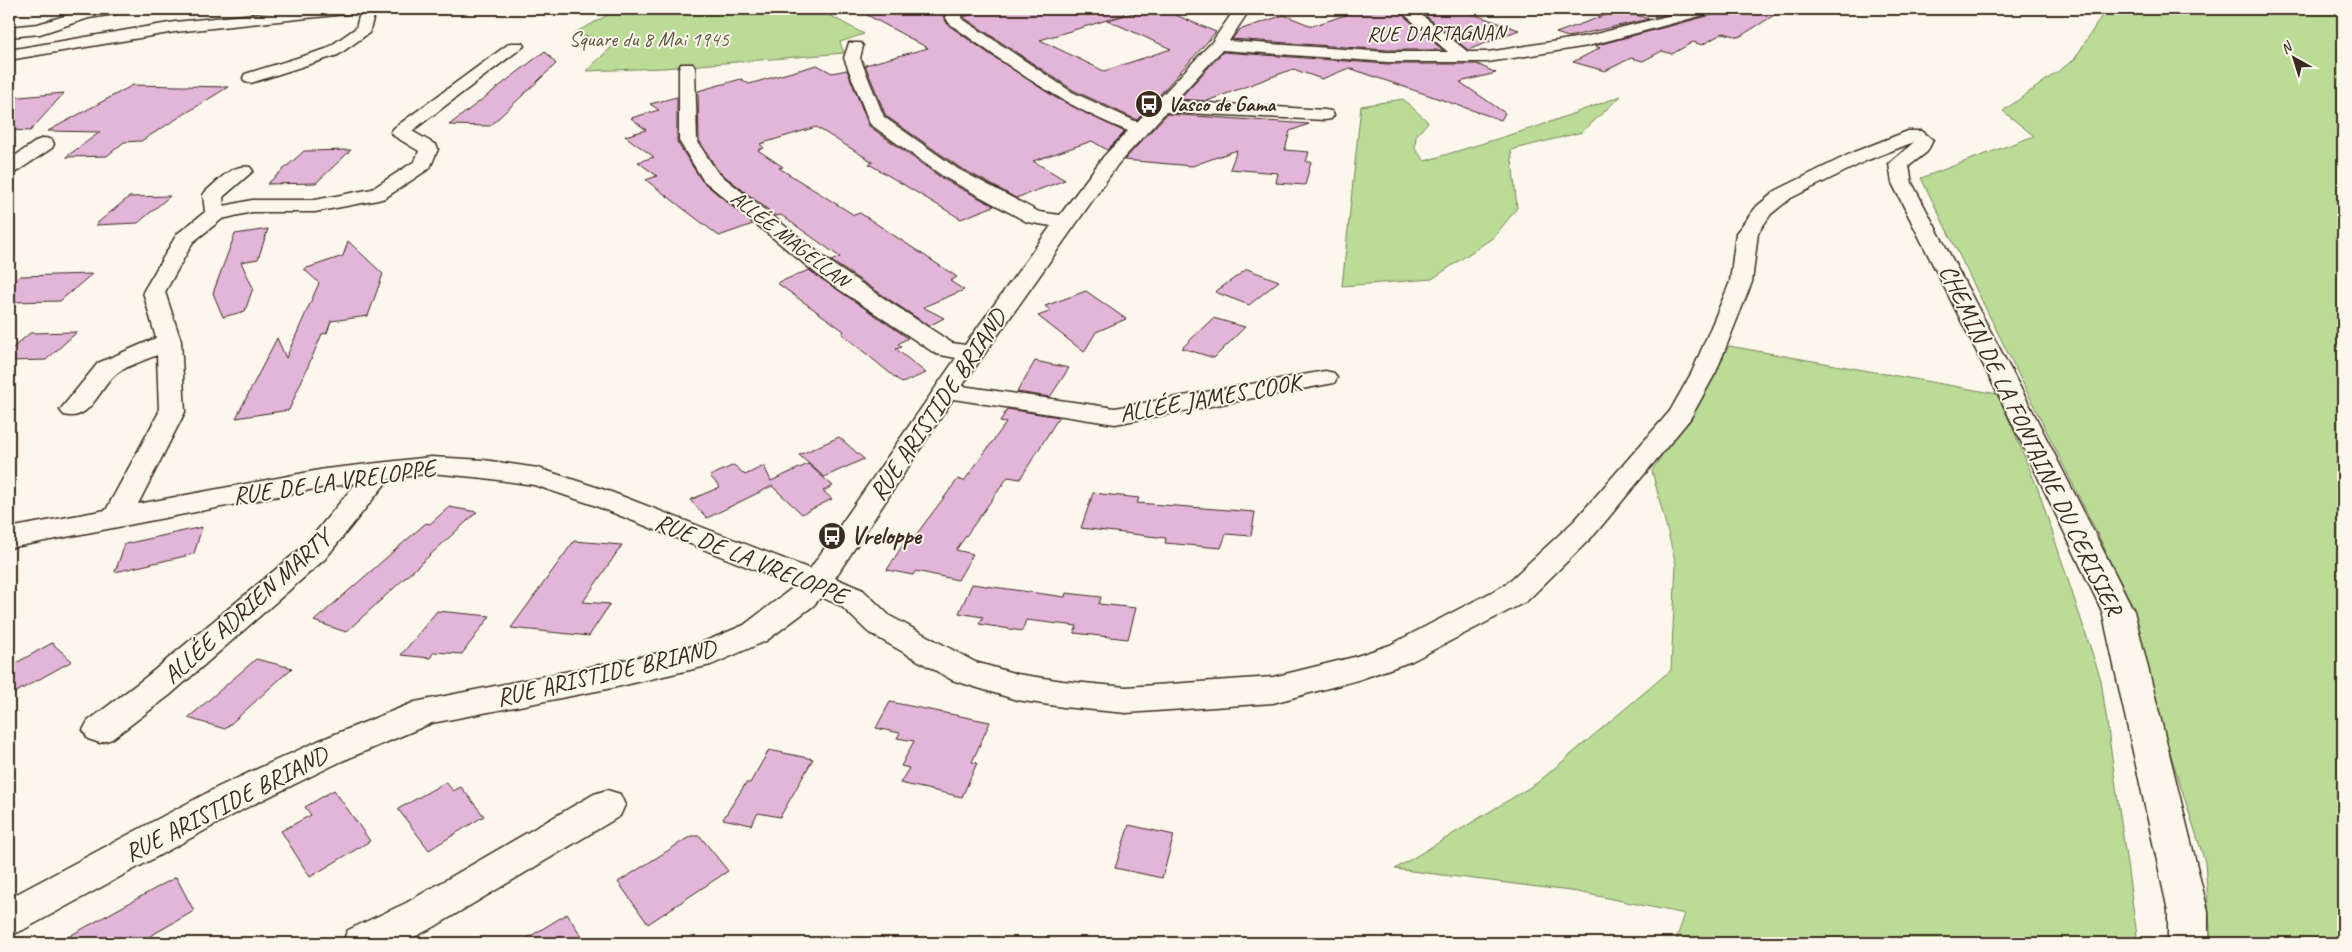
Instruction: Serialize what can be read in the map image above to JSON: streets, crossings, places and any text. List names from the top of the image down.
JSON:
{
  "streets": {
    "street": [
      "RUE D'ARTAGNAN",
      "ALLÉE MAGELLAN",
      "ALLÉE JAMES COOK",
      "RUE ARISTIDE BRIAND",
      "CHEMIN DE LA FONTAINE DU CERISIER",
      "RUE DE LA VRELOPPE",
      "ALLÉE ADRIEN MARTY"
    ]
  },
  "crossings": [
    ["RUE D'ARTAGNAN", "RUE ARISTIDE BRIAND"],
    ["ALLÉE MAGELLAN", "RUE ARISTIDE BRIAND"],
    ["ALLÉE JAMES COOK", "RUE ARISTIDE BRIAND"],
    ["RUE ARISTIDE BRIAND", "RUE DE LA VRELOPPE"],
    ["CHEMIN DE LA FONTAINE DU CERISIER", "RUE DE LA VRELOPPE"],
    ["RUE DE LA VRELOPPE", "ALLÉE ADRIEN MARTY"]
  ],
  "parks": ["Square du 8 Mai 1945"],
  "places": {
    "bus stop": ["Vasco de Gama", "Vreloppe"]
  },
  "north": "top left"
}
